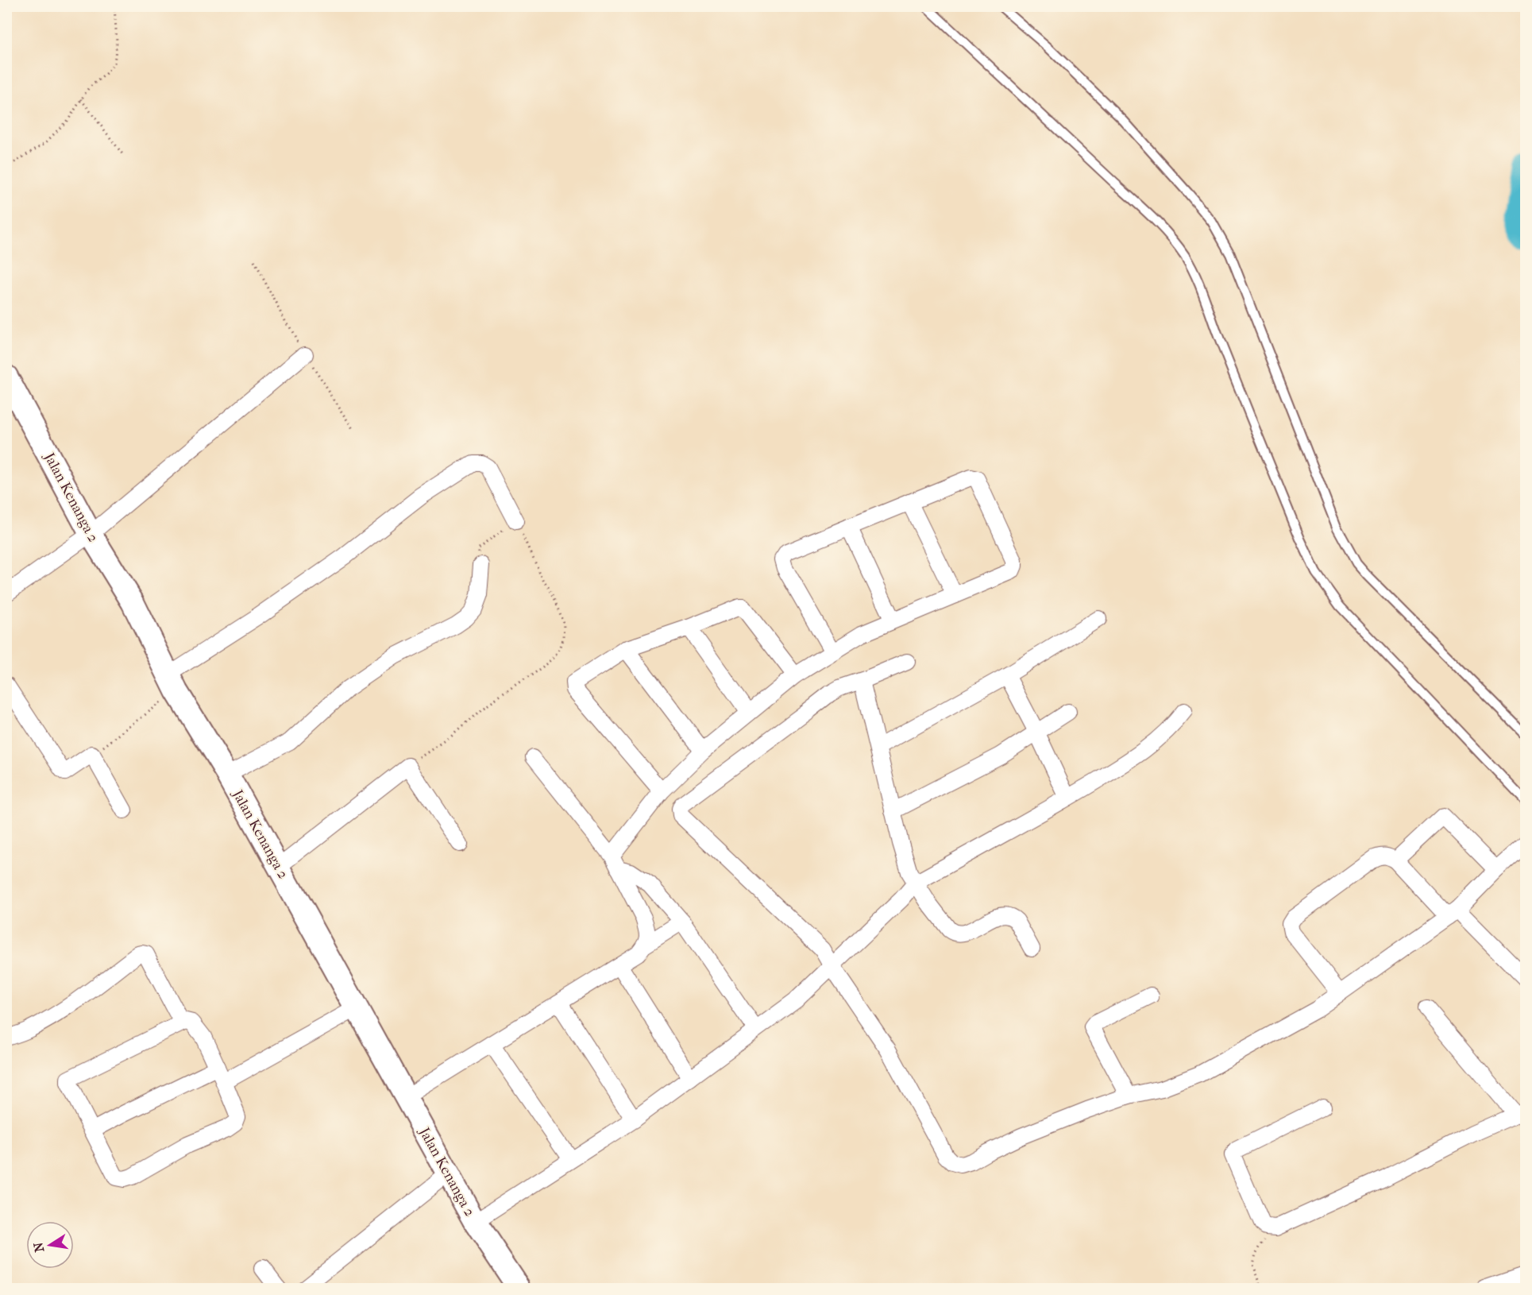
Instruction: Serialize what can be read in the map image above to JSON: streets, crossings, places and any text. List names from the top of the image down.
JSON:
{
  "streets": {
    "main road": ["Jalan Kenanga 2"]
  },
  "north": "left"
}
